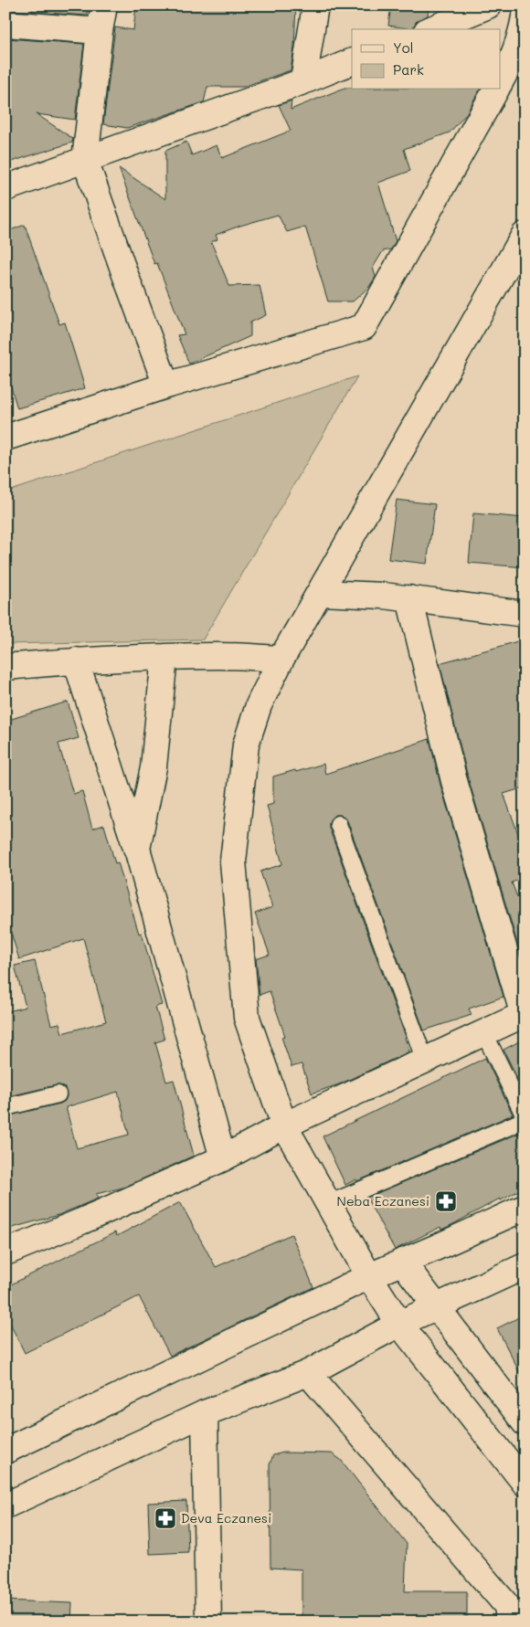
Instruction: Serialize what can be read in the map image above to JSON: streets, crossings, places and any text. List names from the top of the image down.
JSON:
{
  "places": {
    "pharmacy": ["Neba Eczanesi", "Deva Eczanesi"]
  },
  "legend": ["Yol", "Park"]
}
